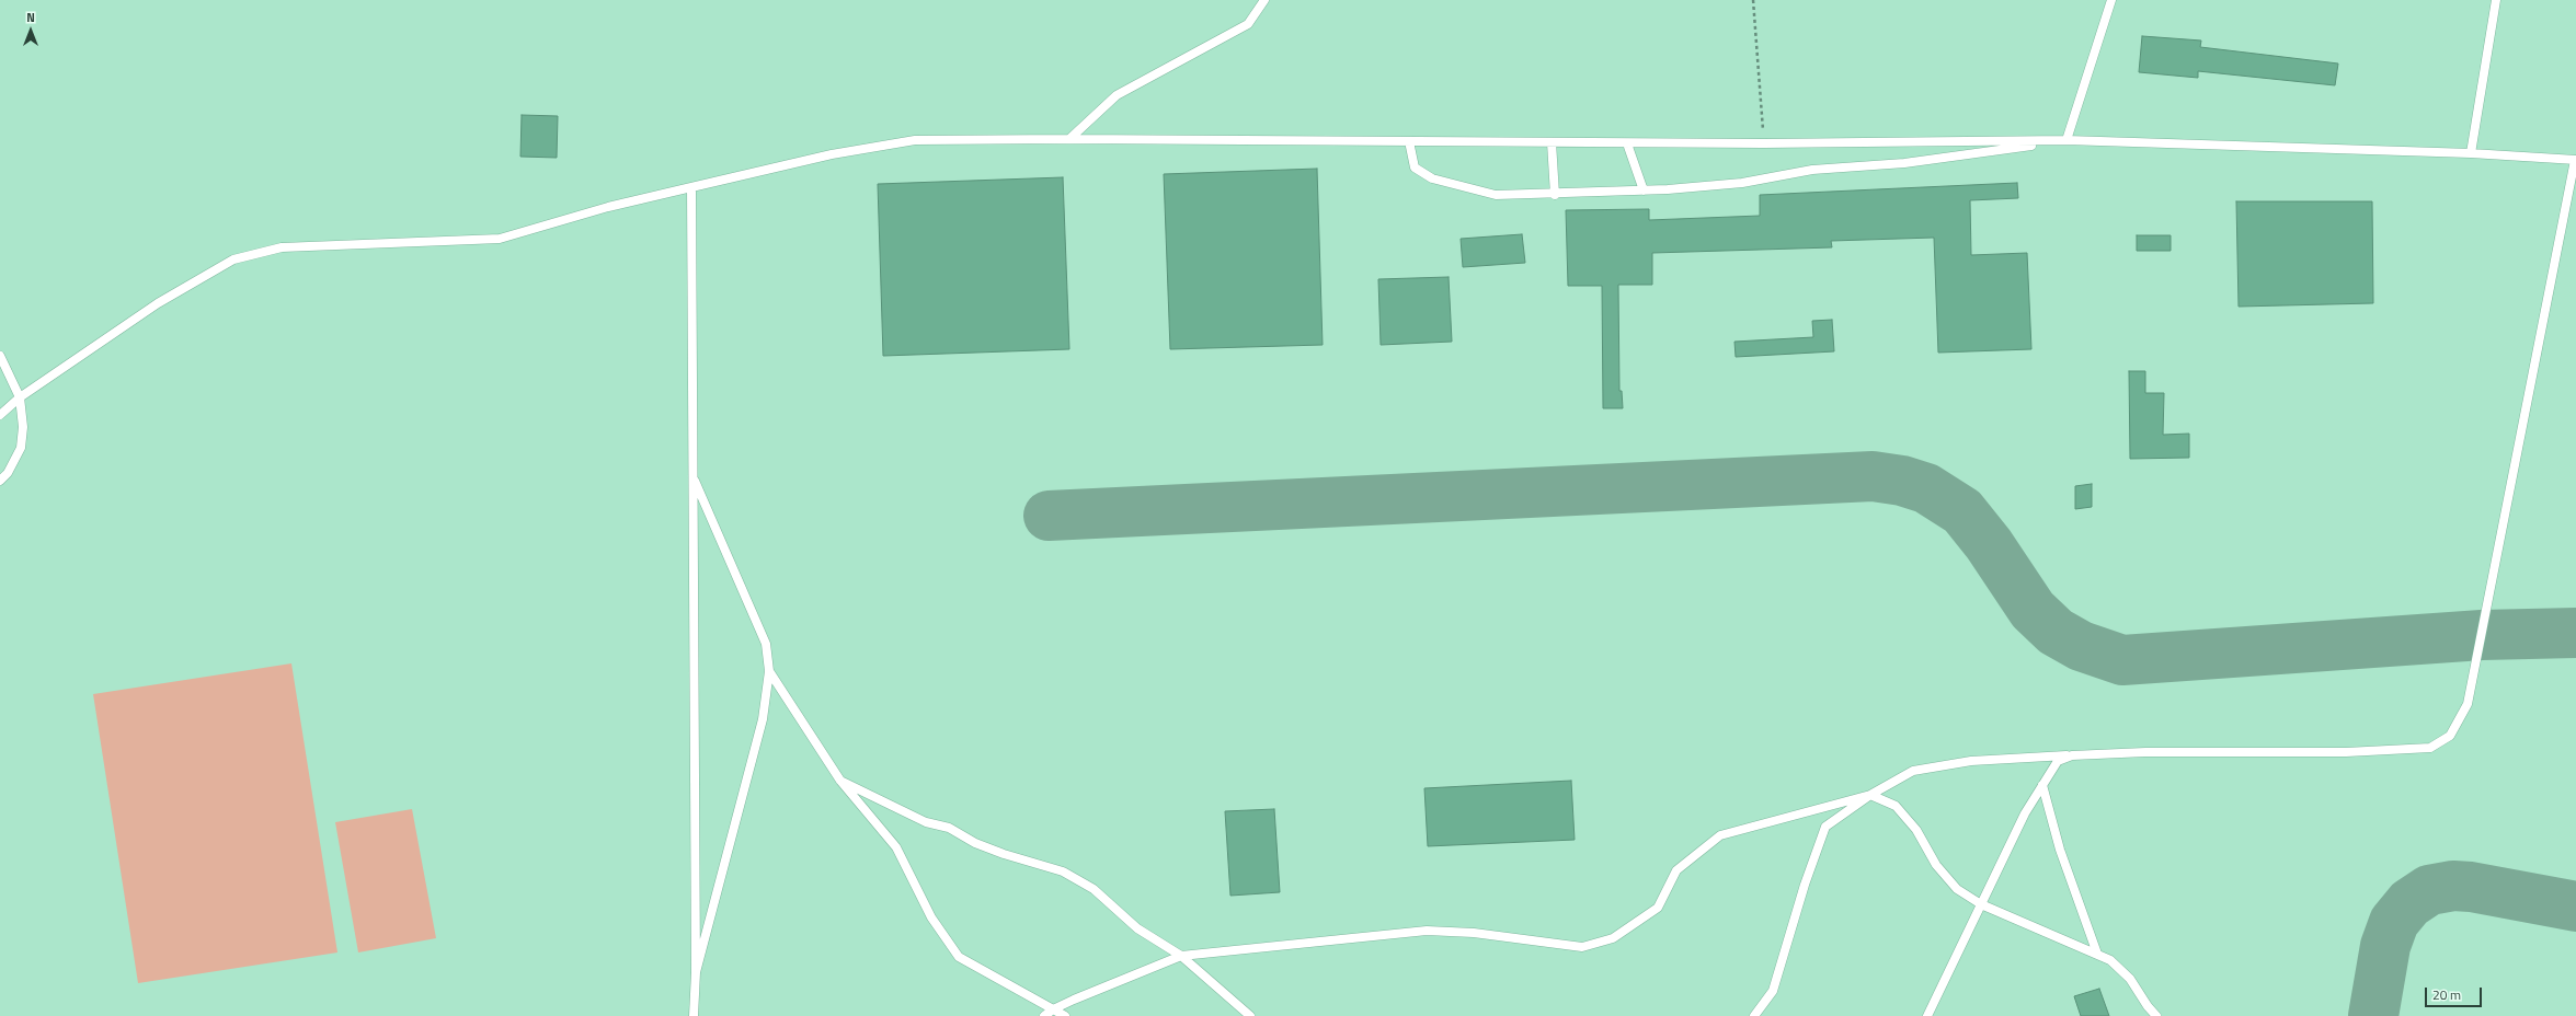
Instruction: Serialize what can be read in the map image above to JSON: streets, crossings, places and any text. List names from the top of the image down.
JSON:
{
  "scale_bar": "20 m",
  "north": "top"
}
